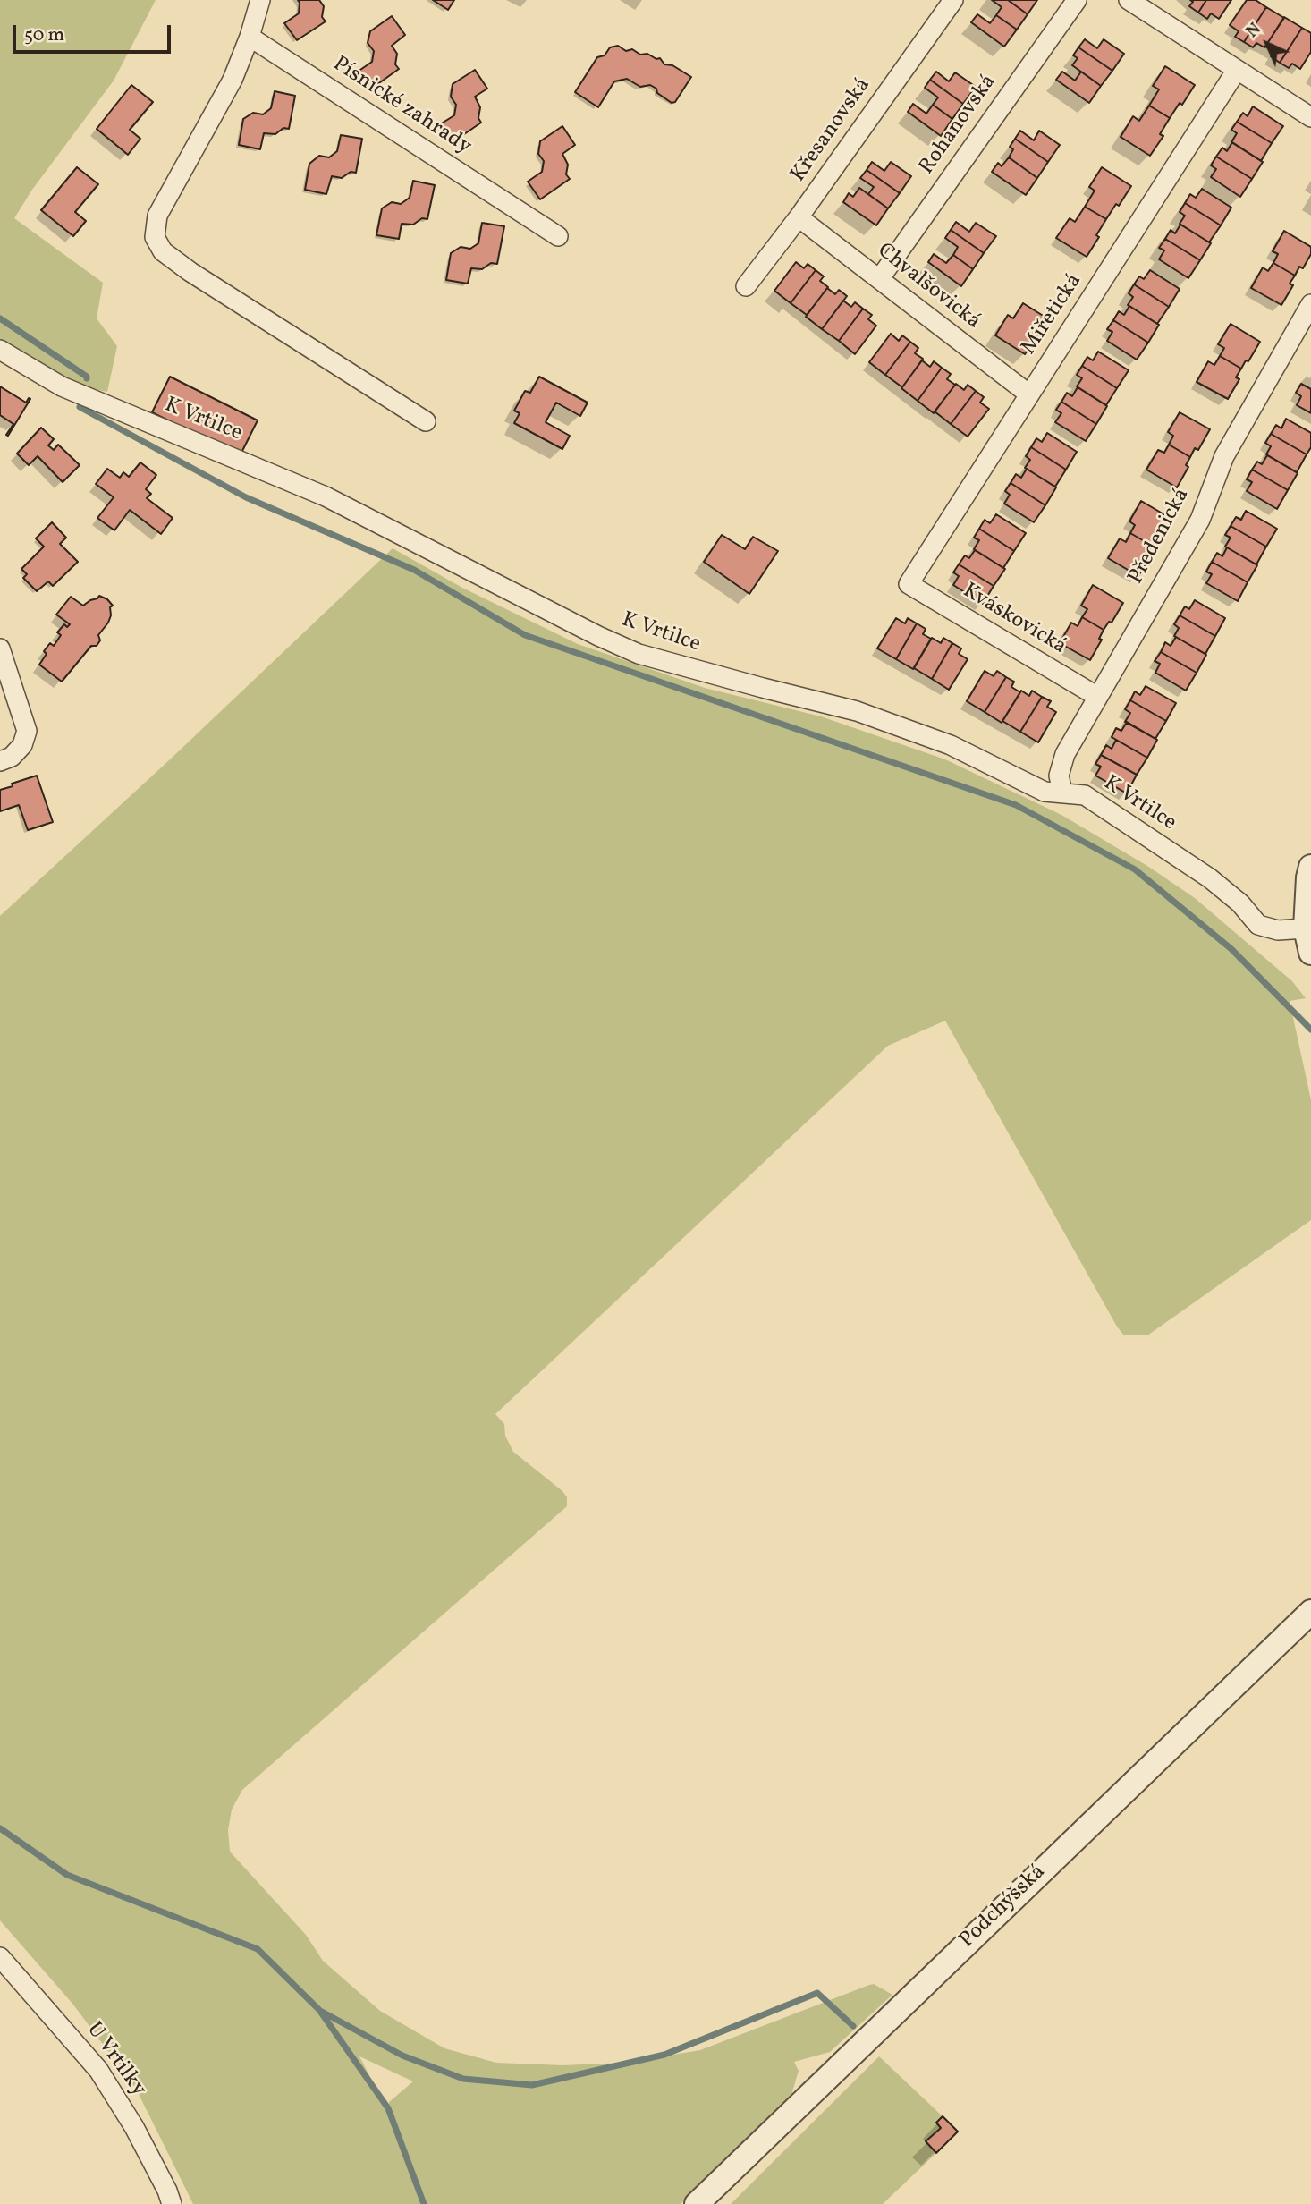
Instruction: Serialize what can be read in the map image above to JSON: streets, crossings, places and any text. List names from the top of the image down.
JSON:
{
  "streets": {
    "street": [
      "Písnické zahrady",
      "Rohanovská",
      "Křesanovská",
      "Chvalšovická",
      "Miřetická",
      "K Vrtilce",
      "Předenická",
      "Kváskovická",
      "Podchýšská",
      "U Vrtilky"
    ]
  },
  "crossings": [
    ["Rohanovská", "Chvalšovická"],
    ["Křesanovská", "Chvalšovická"],
    ["Chvalšovická", "Miřetická"],
    ["Miřetická", "Kváskovická"],
    ["K Vrtilce", "Předenická"],
    ["Předenická", "Kváskovická"]
  ],
  "scale_bar": "50 m",
  "north": "top left"
}
